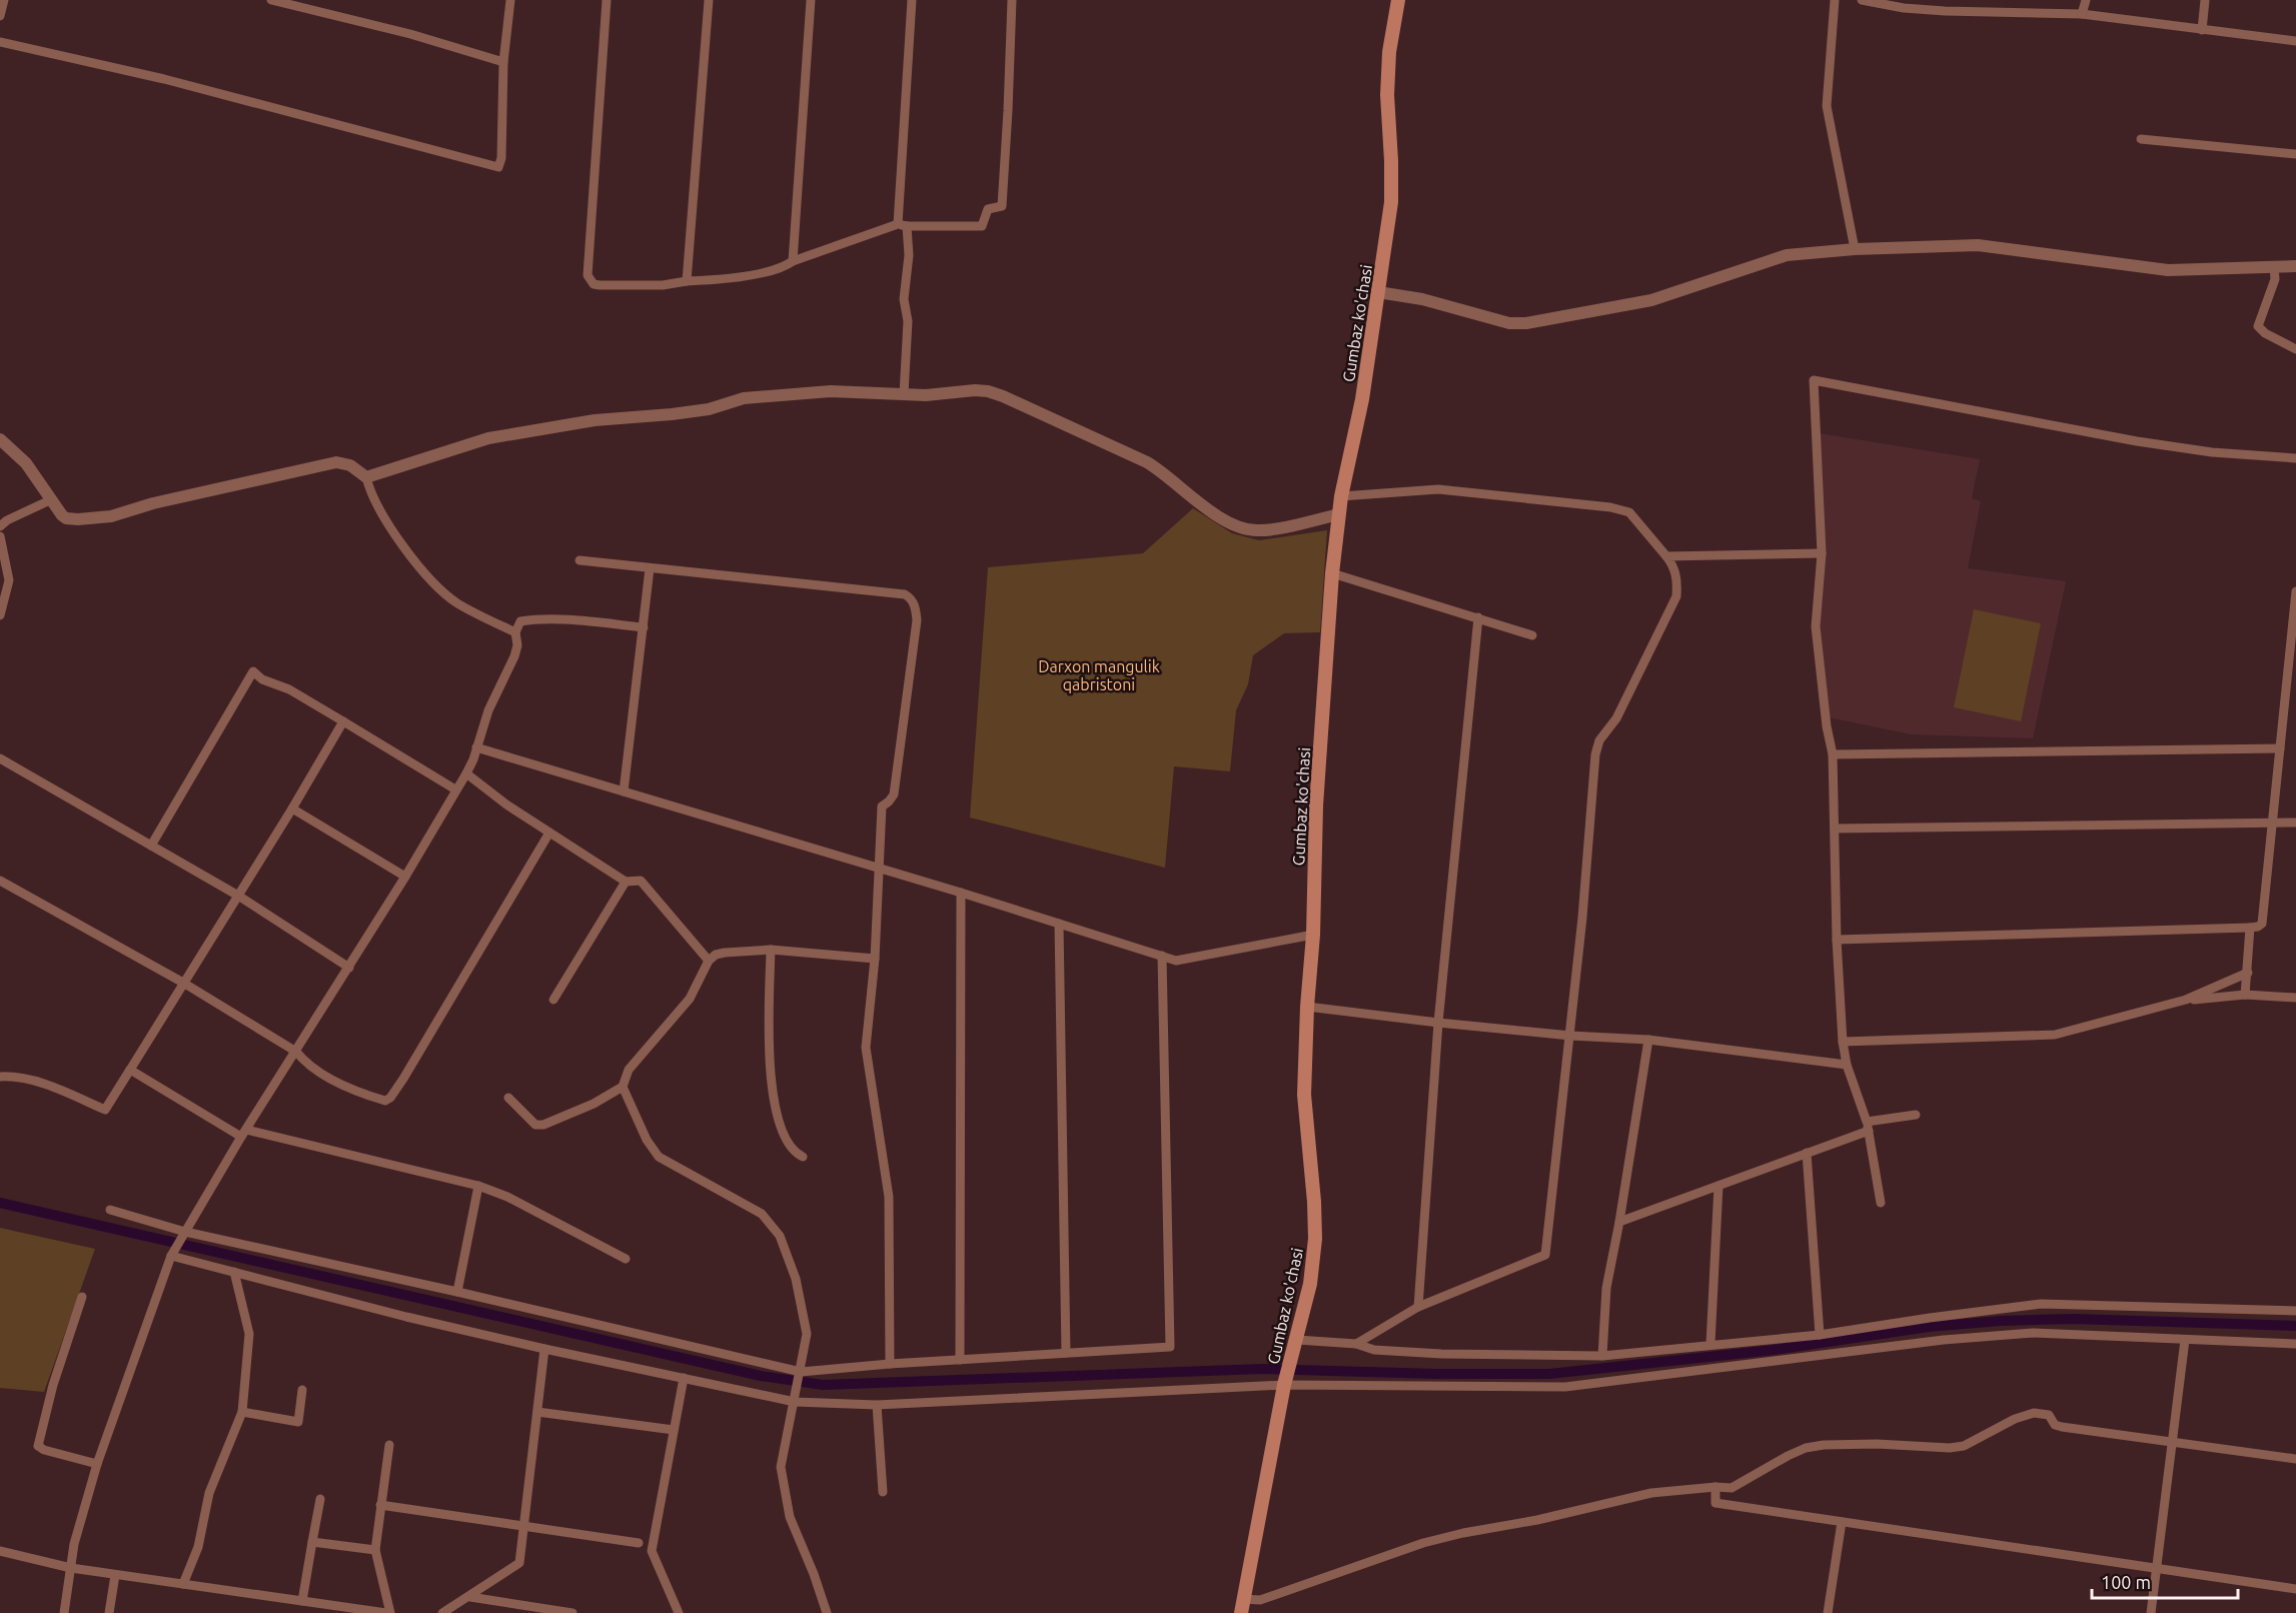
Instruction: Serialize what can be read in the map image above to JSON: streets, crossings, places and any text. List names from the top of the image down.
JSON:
{
  "streets": {
    "main road": ["Gumbaz ko'chasi"]
  },
  "parks": ["Darxon mangulik qabristoni"],
  "scale_bar": "100 m"
}
